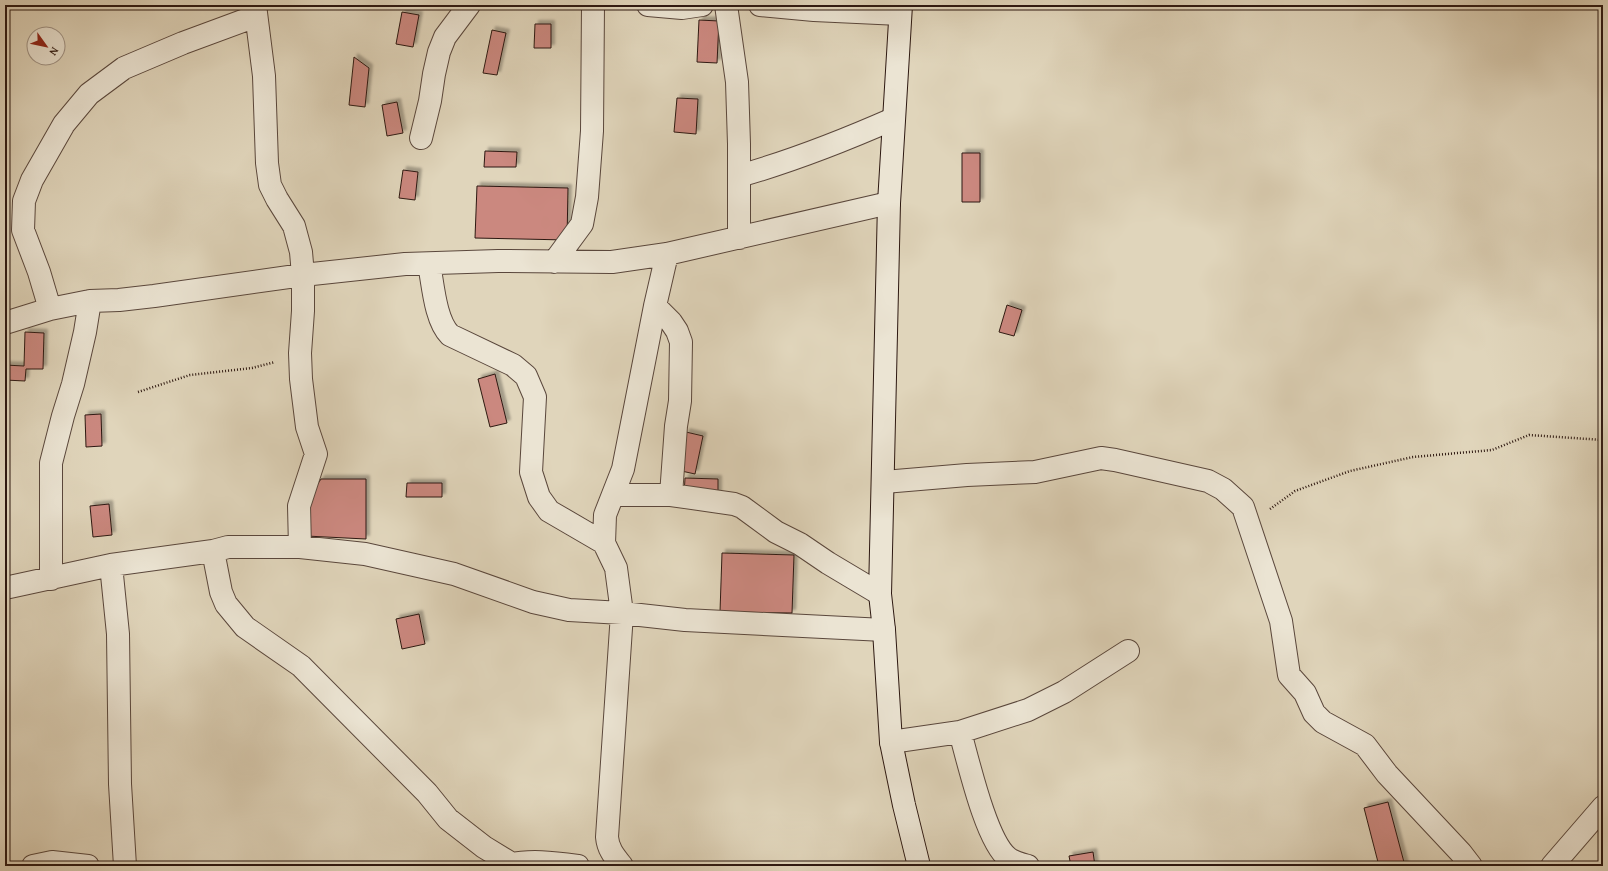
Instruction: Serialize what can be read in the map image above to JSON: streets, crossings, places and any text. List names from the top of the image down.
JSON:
{
  "north": "bottom right"
}
